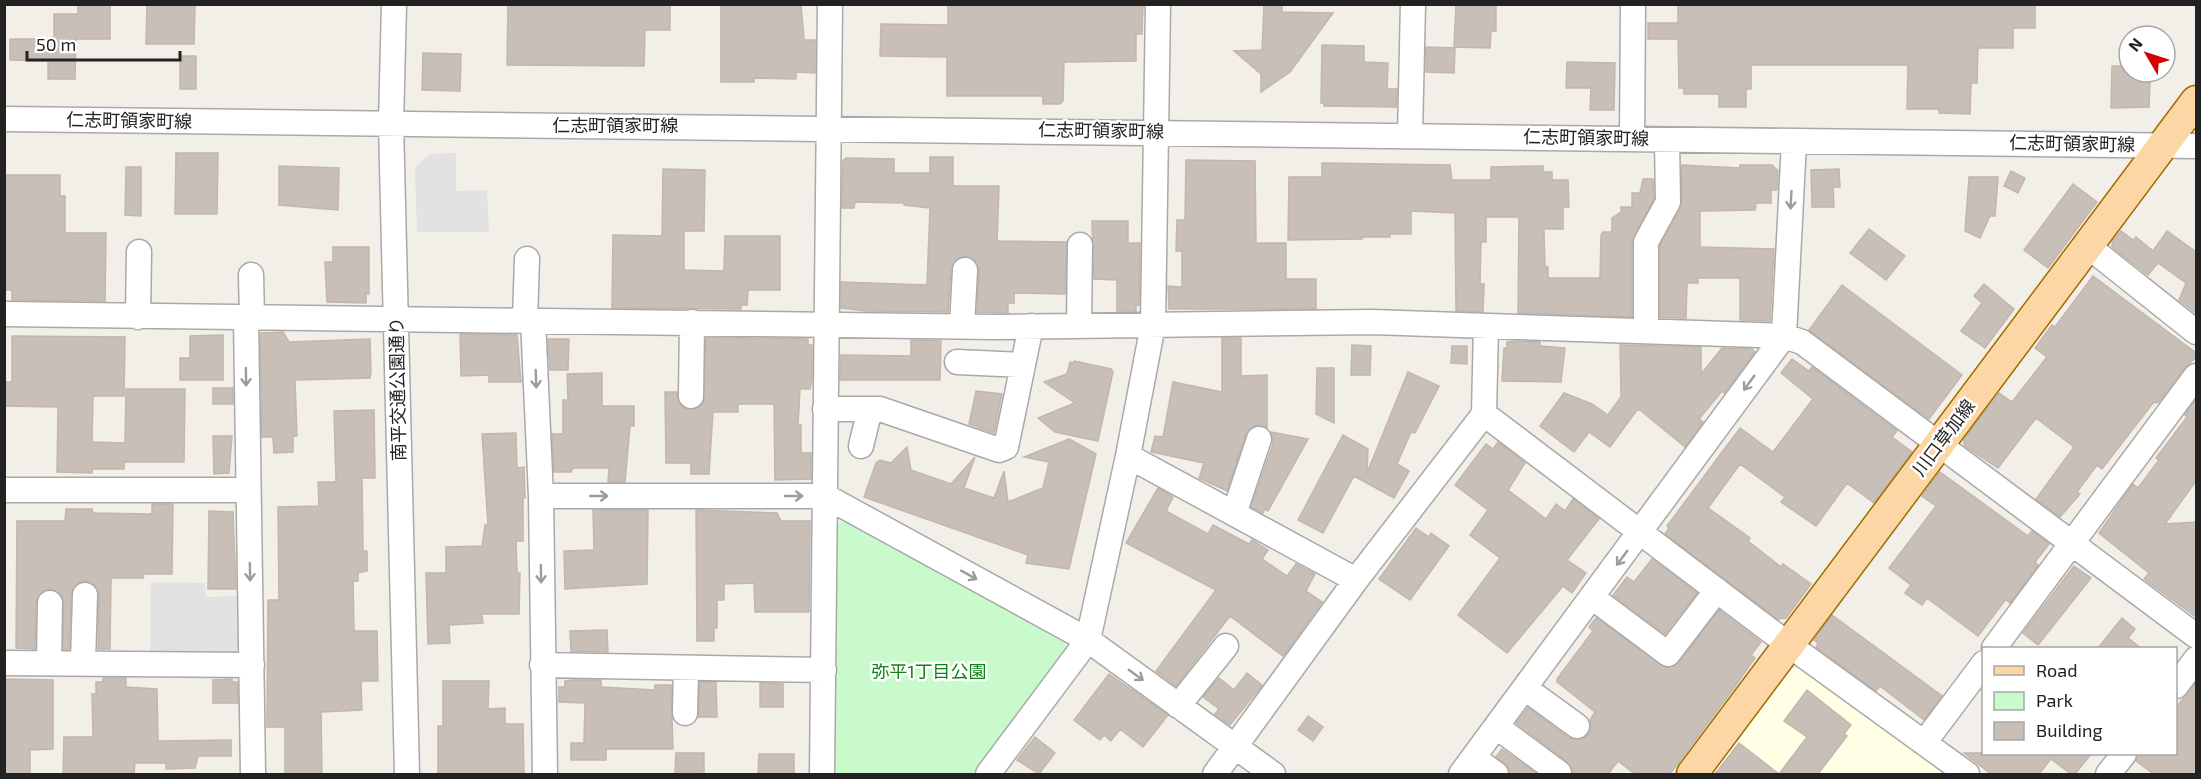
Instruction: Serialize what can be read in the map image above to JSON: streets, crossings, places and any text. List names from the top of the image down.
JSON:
{
  "streets": {
    "main road": ["川口草加線"],
    "street": ["仁志町領家町線", "南平交通公園通り"]
  },
  "crossings": [
    ["仁志町領家町線", "南平交通公園通り"],
    ["仁志町領家町線", "川口草加線"]
  ],
  "parks": ["弥平1丁目公園"],
  "legend": ["Road", "Park", "Building"],
  "scale_bar": "50 m",
  "north": "top left"
}
